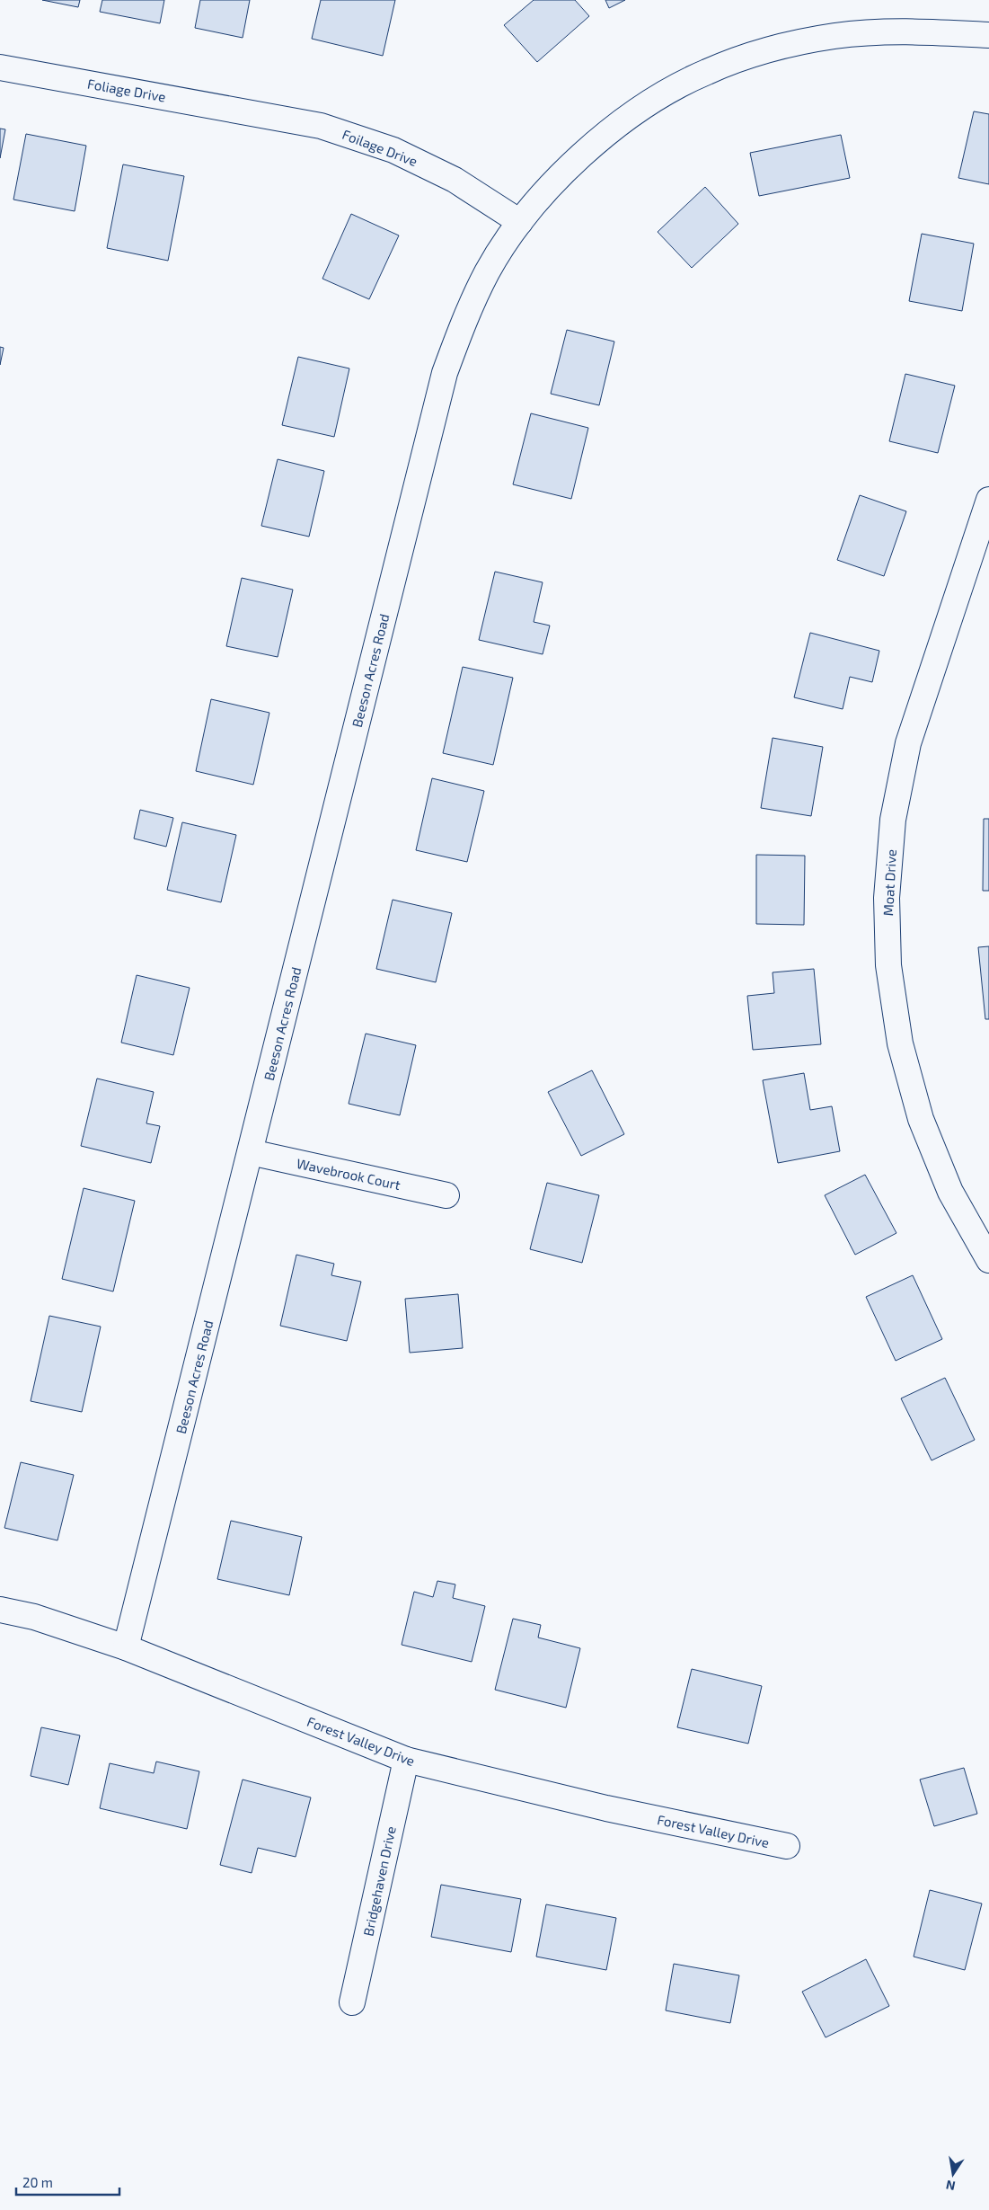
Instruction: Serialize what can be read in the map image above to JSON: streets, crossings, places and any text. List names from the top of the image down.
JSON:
{
  "streets": {
    "street": [
      "Foliage Drive",
      "Foilage Drive",
      "Beeson Acres Road",
      "Moat Drive",
      "Wavebrook Court",
      "Forest Valley Drive",
      "Bridgehaven Drive"
    ]
  },
  "crossings": [
    ["Foliage Drive", "Foilage Drive"],
    ["Foilage Drive", "Beeson Acres Road"],
    ["Beeson Acres Road", "Wavebrook Court"],
    ["Beeson Acres Road", "Forest Valley Drive"],
    ["Forest Valley Drive", "Bridgehaven Drive"]
  ],
  "scale_bar": "20 m",
  "north": "bottom"
}
